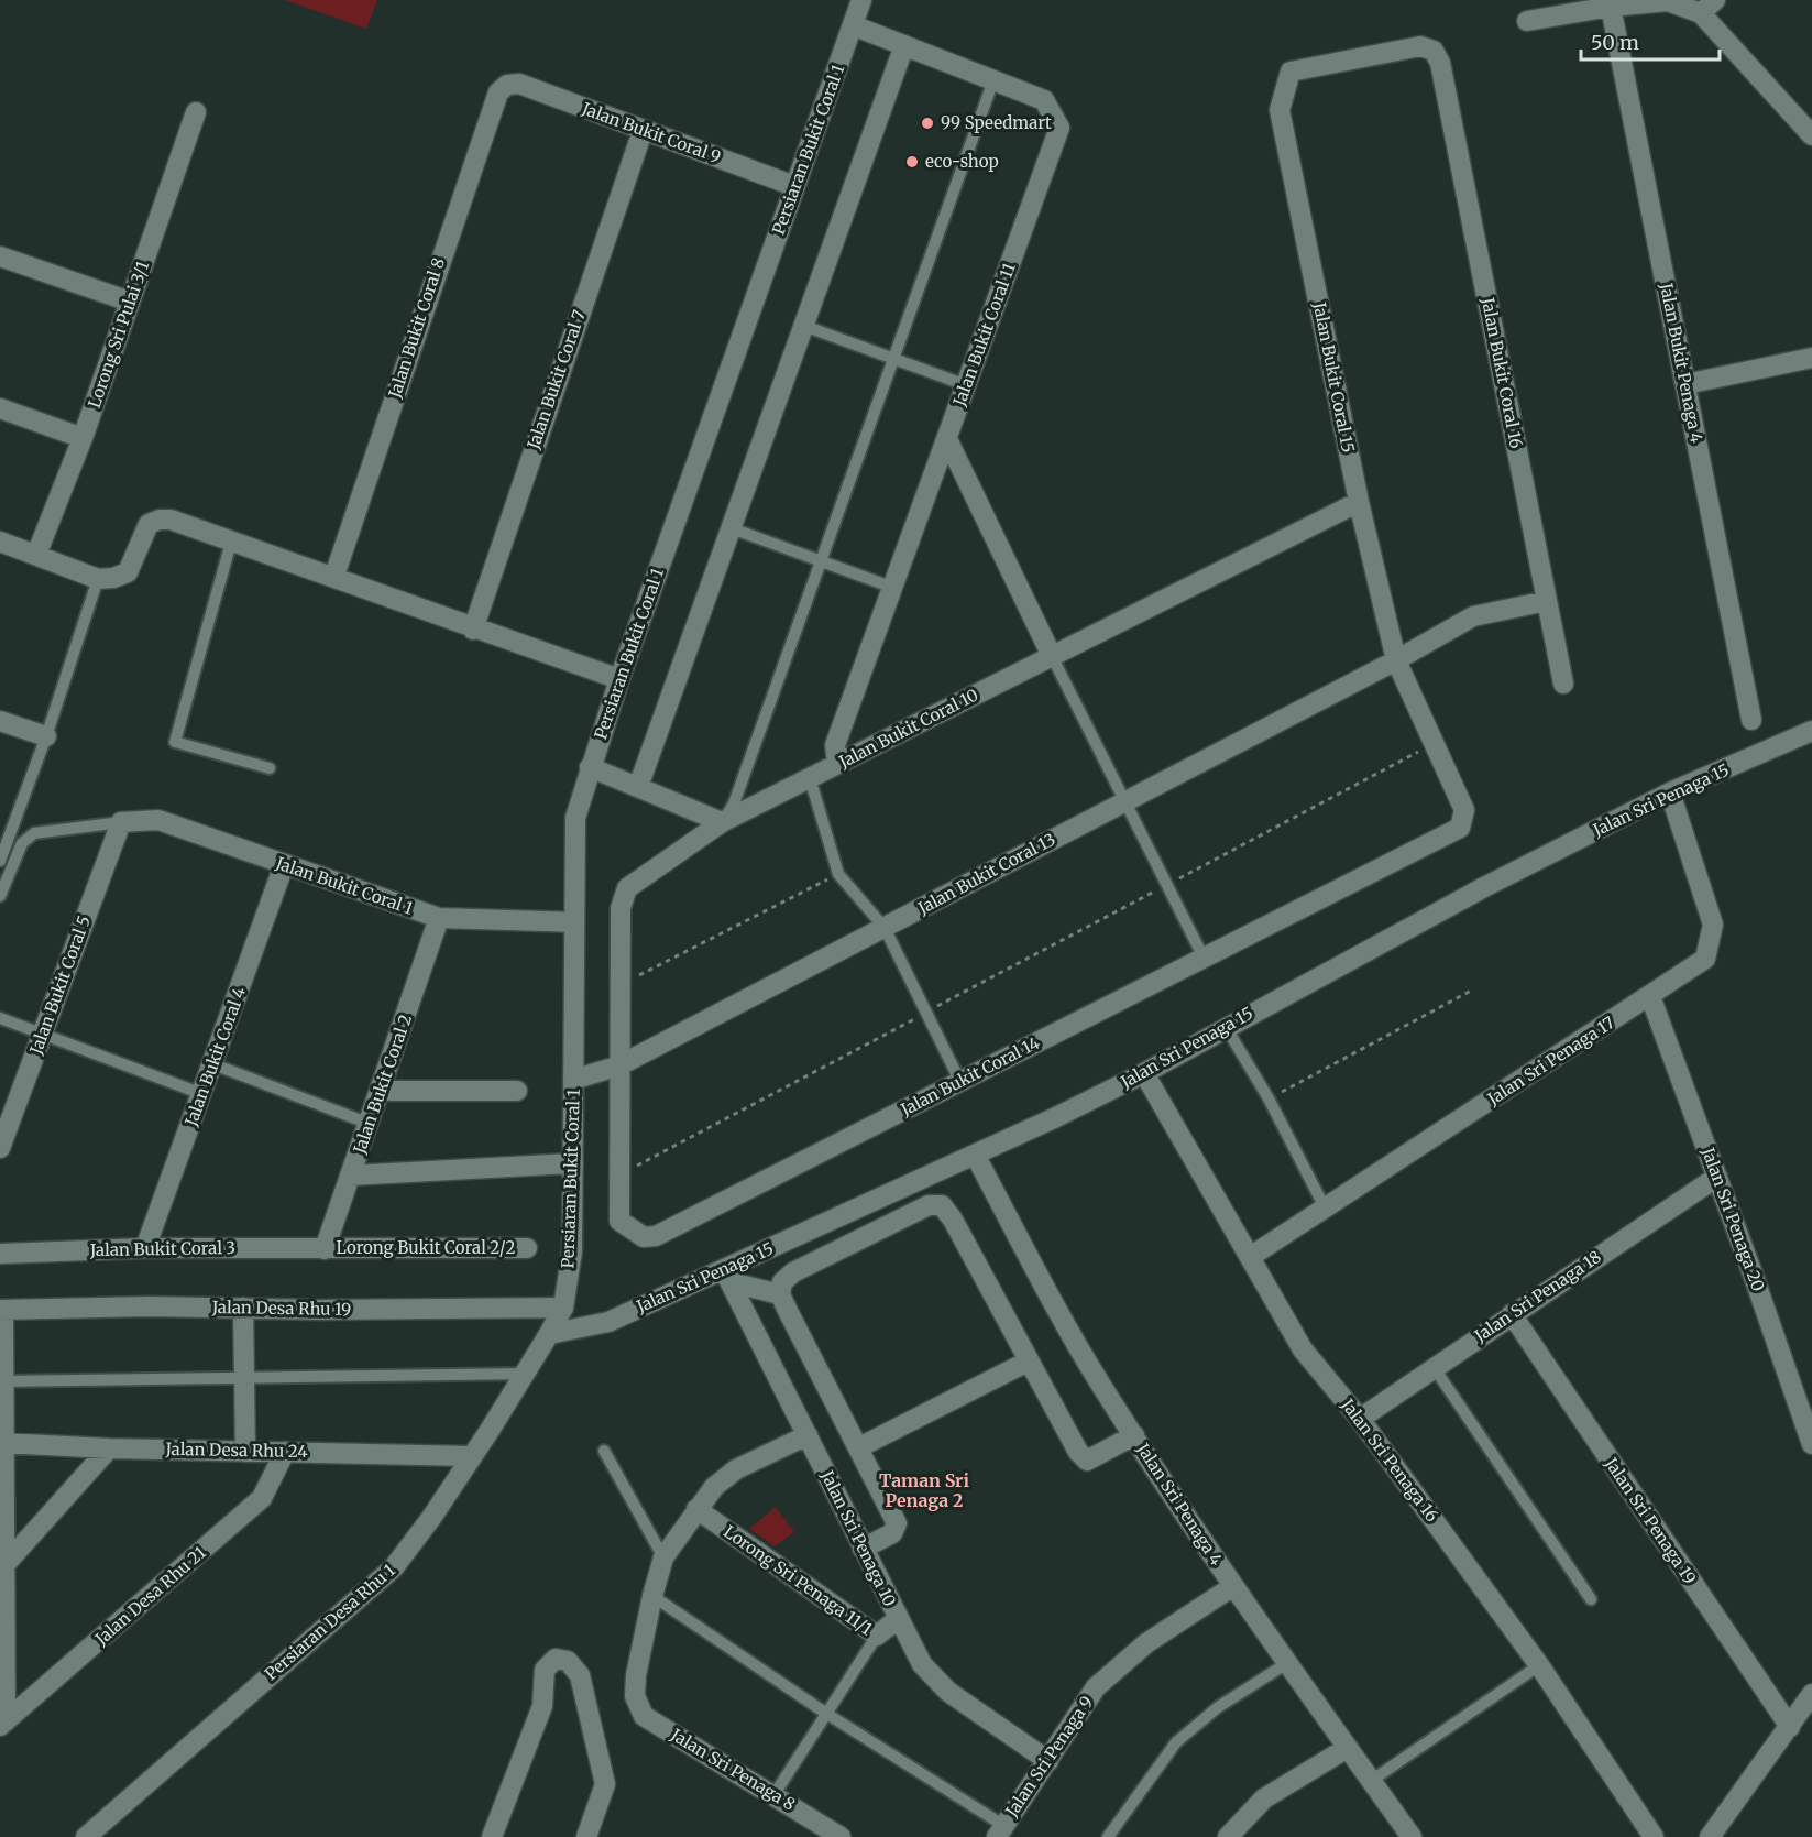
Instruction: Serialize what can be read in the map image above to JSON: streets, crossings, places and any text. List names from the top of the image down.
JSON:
{
  "streets": {
    "street": [
      "Jalan Bukit Coral 9",
      "Persiaran Bukit Coral 1",
      "Jalan Bukit Coral 8",
      "Lorong Sri Pulai 3/1",
      "Jalan Bukit Coral 11",
      "Jalan Bukit Penaga 4",
      "Jalan Bukit Coral 16",
      "Jalan Bukit Coral 15",
      "Jalan Bukit Coral 7",
      "Jalan Bukit Coral 10",
      "Jalan Sri Penaga 15",
      "Jalan Bukit Coral 13",
      "Jalan Bukit Coral 1",
      "Jalan Bukit Coral 5",
      "Jalan Bukit Coral 4",
      "Jalan Sri Penaga 17",
      "Jalan Bukit Coral 14",
      "Jalan Bukit Coral 2",
      "Jalan Sri Penaga 20",
      "Lorong Bukit Coral 2/2",
      "Jalan Bukit Coral 3",
      "Jalan Sri Penaga 18",
      "Jalan Desa Rhu 19",
      "Jalan Desa Rhu 24",
      "Jalan Sri Penaga 16",
      "Jalan Sri Penaga 4",
      "Jalan Sri Penaga 19",
      "Jalan Sri Penaga 10",
      "Lorong Sri Penaga 11/1",
      "Jalan Desa Rhu 21",
      "Persiaran Desa Rhu 1",
      "Jalan Sri Penaga 9",
      "Jalan Sri Penaga 8"
    ]
  },
  "crossings": [
    ["Jalan Bukit Coral 9", "Persiaran Bukit Coral 1"],
    ["Jalan Bukit Coral 9", "Jalan Bukit Coral 8"],
    ["Jalan Bukit Coral 9", "Jalan Bukit Coral 7"],
    ["Persiaran Bukit Coral 1", "Jalan Bukit Coral 11"],
    ["Persiaran Bukit Coral 1", "Jalan Sri Penaga 15"],
    ["Persiaran Bukit Coral 1", "Jalan Bukit Coral 13"],
    ["Persiaran Bukit Coral 1", "Jalan Bukit Coral 1"],
    ["Persiaran Bukit Coral 1", "Jalan Desa Rhu 19"],
    ["Persiaran Bukit Coral 1", "Persiaran Desa Rhu 1"],
    ["Jalan Bukit Coral 11", "Jalan Bukit Coral 10"],
    ["Jalan Bukit Coral 16", "Jalan Bukit Coral 15"],
    ["Jalan Bukit Coral 16", "Jalan Bukit Coral 13"],
    ["Jalan Bukit Coral 15", "Jalan Bukit Coral 10"],
    ["Jalan Bukit Coral 15", "Jalan Bukit Coral 13"],
    ["Jalan Bukit Coral 15", "Jalan Bukit Coral 14"],
    ["Jalan Bukit Coral 10", "Jalan Bukit Coral 13"],
    ["Jalan Bukit Coral 10", "Jalan Bukit Coral 14"],
    ["Jalan Sri Penaga 15", "Jalan Sri Penaga 17"],
    ["Jalan Sri Penaga 15", "Jalan Sri Penaga 16"],
    ["Jalan Sri Penaga 15", "Jalan Sri Penaga 4"],
    ["Jalan Sri Penaga 15", "Jalan Sri Penaga 10"],
    ["Jalan Sri Penaga 15", "Persiaran Desa Rhu 1"],
    ["Jalan Bukit Coral 13", "Jalan Bukit Coral 14"],
    ["Jalan Bukit Coral 1", "Jalan Bukit Coral 5"],
    ["Jalan Bukit Coral 1", "Jalan Bukit Coral 4"],
    ["Jalan Bukit Coral 1", "Jalan Bukit Coral 2"],
    ["Jalan Bukit Coral 4", "Jalan Bukit Coral 3"],
    ["Jalan Sri Penaga 17", "Jalan Sri Penaga 20"],
    ["Jalan Sri Penaga 17", "Jalan Sri Penaga 16"],
    ["Jalan Bukit Coral 2", "Lorong Bukit Coral 2/2"],
    ["Jalan Bukit Coral 2", "Jalan Bukit Coral 3"],
    ["Jalan Sri Penaga 20", "Jalan Sri Penaga 18"],
    ["Lorong Bukit Coral 2/2", "Jalan Bukit Coral 3"],
    ["Jalan Sri Penaga 18", "Jalan Sri Penaga 16"],
    ["Jalan Sri Penaga 18", "Jalan Sri Penaga 19"],
    ["Jalan Desa Rhu 24", "Jalan Desa Rhu 21"],
    ["Jalan Desa Rhu 24", "Persiaran Desa Rhu 1"],
    ["Jalan Sri Penaga 4", "Jalan Sri Penaga 9"],
    ["Jalan Sri Penaga 10", "Lorong Sri Penaga 11/1"],
    ["Jalan Sri Penaga 10", "Jalan Sri Penaga 9"]
  ],
  "districts": ["Taman Sri Penaga 2"],
  "places": ["99 Speedmart", "eco-shop"],
  "scale_bar": "50 m"
}
